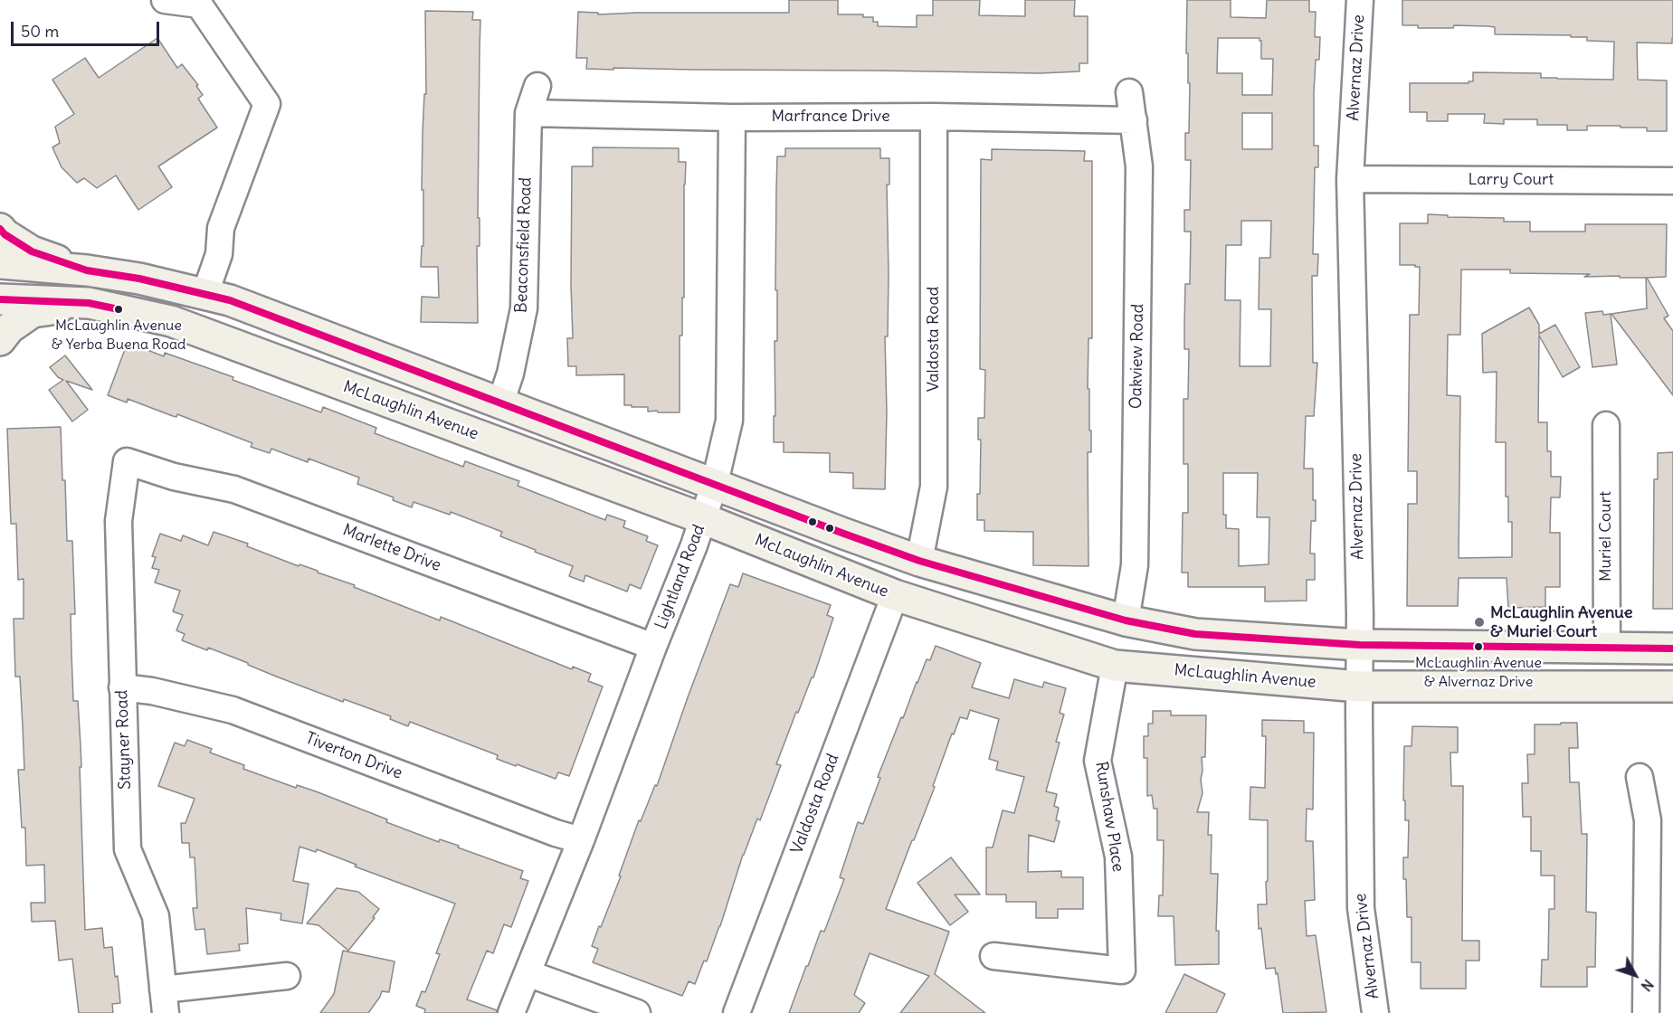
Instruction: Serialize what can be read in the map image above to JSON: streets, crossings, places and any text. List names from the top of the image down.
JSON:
{
  "streets": {
    "main road": ["McLaughlin Avenue"],
    "street": [
      "Alvernaz Drive",
      "Marfrance Drive",
      "Larry Court",
      "Beaconsfield Road",
      "Valdosta Road",
      "Oakview Road",
      "Muriel Court",
      "Marlette Drive",
      "Lightland Road",
      "Stayner Road",
      "Tiverton Drive",
      "Runshaw Place"
    ]
  },
  "crossings": [
    ["Alvernaz Drive", "Larry Court"],
    ["Alvernaz Drive", "McLaughlin Avenue"],
    ["Marfrance Drive", "Beaconsfield Road"],
    ["Marfrance Drive", "Valdosta Road"],
    ["Marfrance Drive", "Oakview Road"],
    ["Marfrance Drive", "Lightland Road"],
    ["Valdosta Road", "McLaughlin Avenue"],
    ["McLaughlin Avenue", "Lightland Road"],
    ["McLaughlin Avenue", "Runshaw Place"],
    ["Marlette Drive", "Lightland Road"],
    ["Marlette Drive", "Stayner Road"],
    ["Lightland Road", "Tiverton Drive"],
    ["Stayner Road", "Tiverton Drive"]
  ],
  "places": ["McLaughlin Avenue & Yerba Buena Road", "McLaughlin Avenue & Muriel Court", "McLaughlin Avenue & Alvernaz Drive"],
  "scale_bar": "50 m",
  "north": "bottom right"
}
